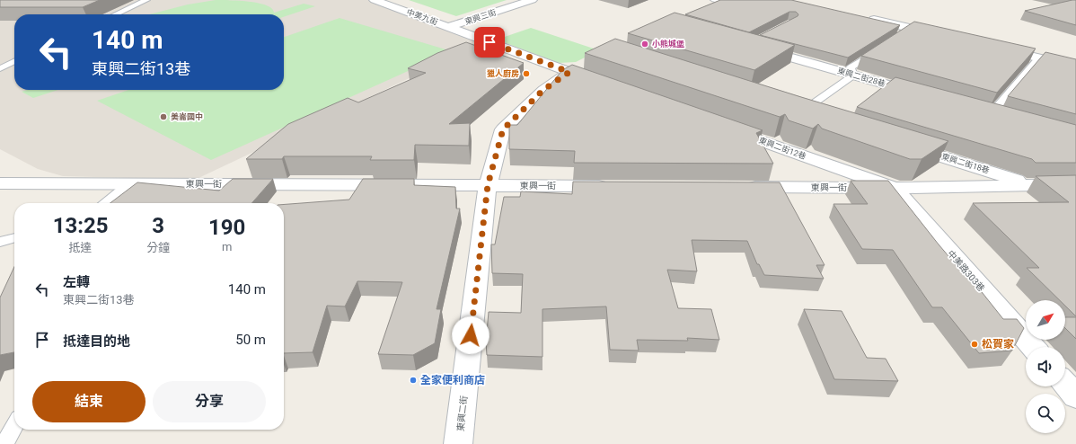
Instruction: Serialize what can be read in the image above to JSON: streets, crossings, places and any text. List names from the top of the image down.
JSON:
{
  "streets": {
    "street": [
      "中美九街",
      "東興三街",
      "東興二街28巷",
      "東興二街12巷",
      "東興二街18巷",
      "東興一街",
      "中美路303巷",
      "東興二街"
    ]
  },
  "crossings": [
    ["中美九街", "東興三街"],
    ["中美九街", "東興二街"],
    ["東興二街12巷", "東興一街"],
    ["東興二街12巷", "中美路303巷"],
    ["東興二街18巷", "東興一街"],
    ["東興一街", "中美路303巷"],
    ["東興一街", "東興二街"]
  ],
  "places": [
    "小熊城堡",
    "獵人廚房",
    "美崙國中",
    "松賀家",
    "全家便利商店"
  ],
  "north": "top right",
  "page": {
    "turn": ["140 m", "東興二街13巷"],
    "eta": [
      "13:25",
      "抵達",
      "3",
      "分鐘",
      "190",
      "m"
    ],
    "list": [
      {
        "name": "左轉",
        "note": "東興二街13巷",
        "value": "140 m"
      },
      {
        "name": "抵達目的地",
        "value": "50 m"
      }
    ],
    "buttons": ["結束", "分享"]
  }
}
